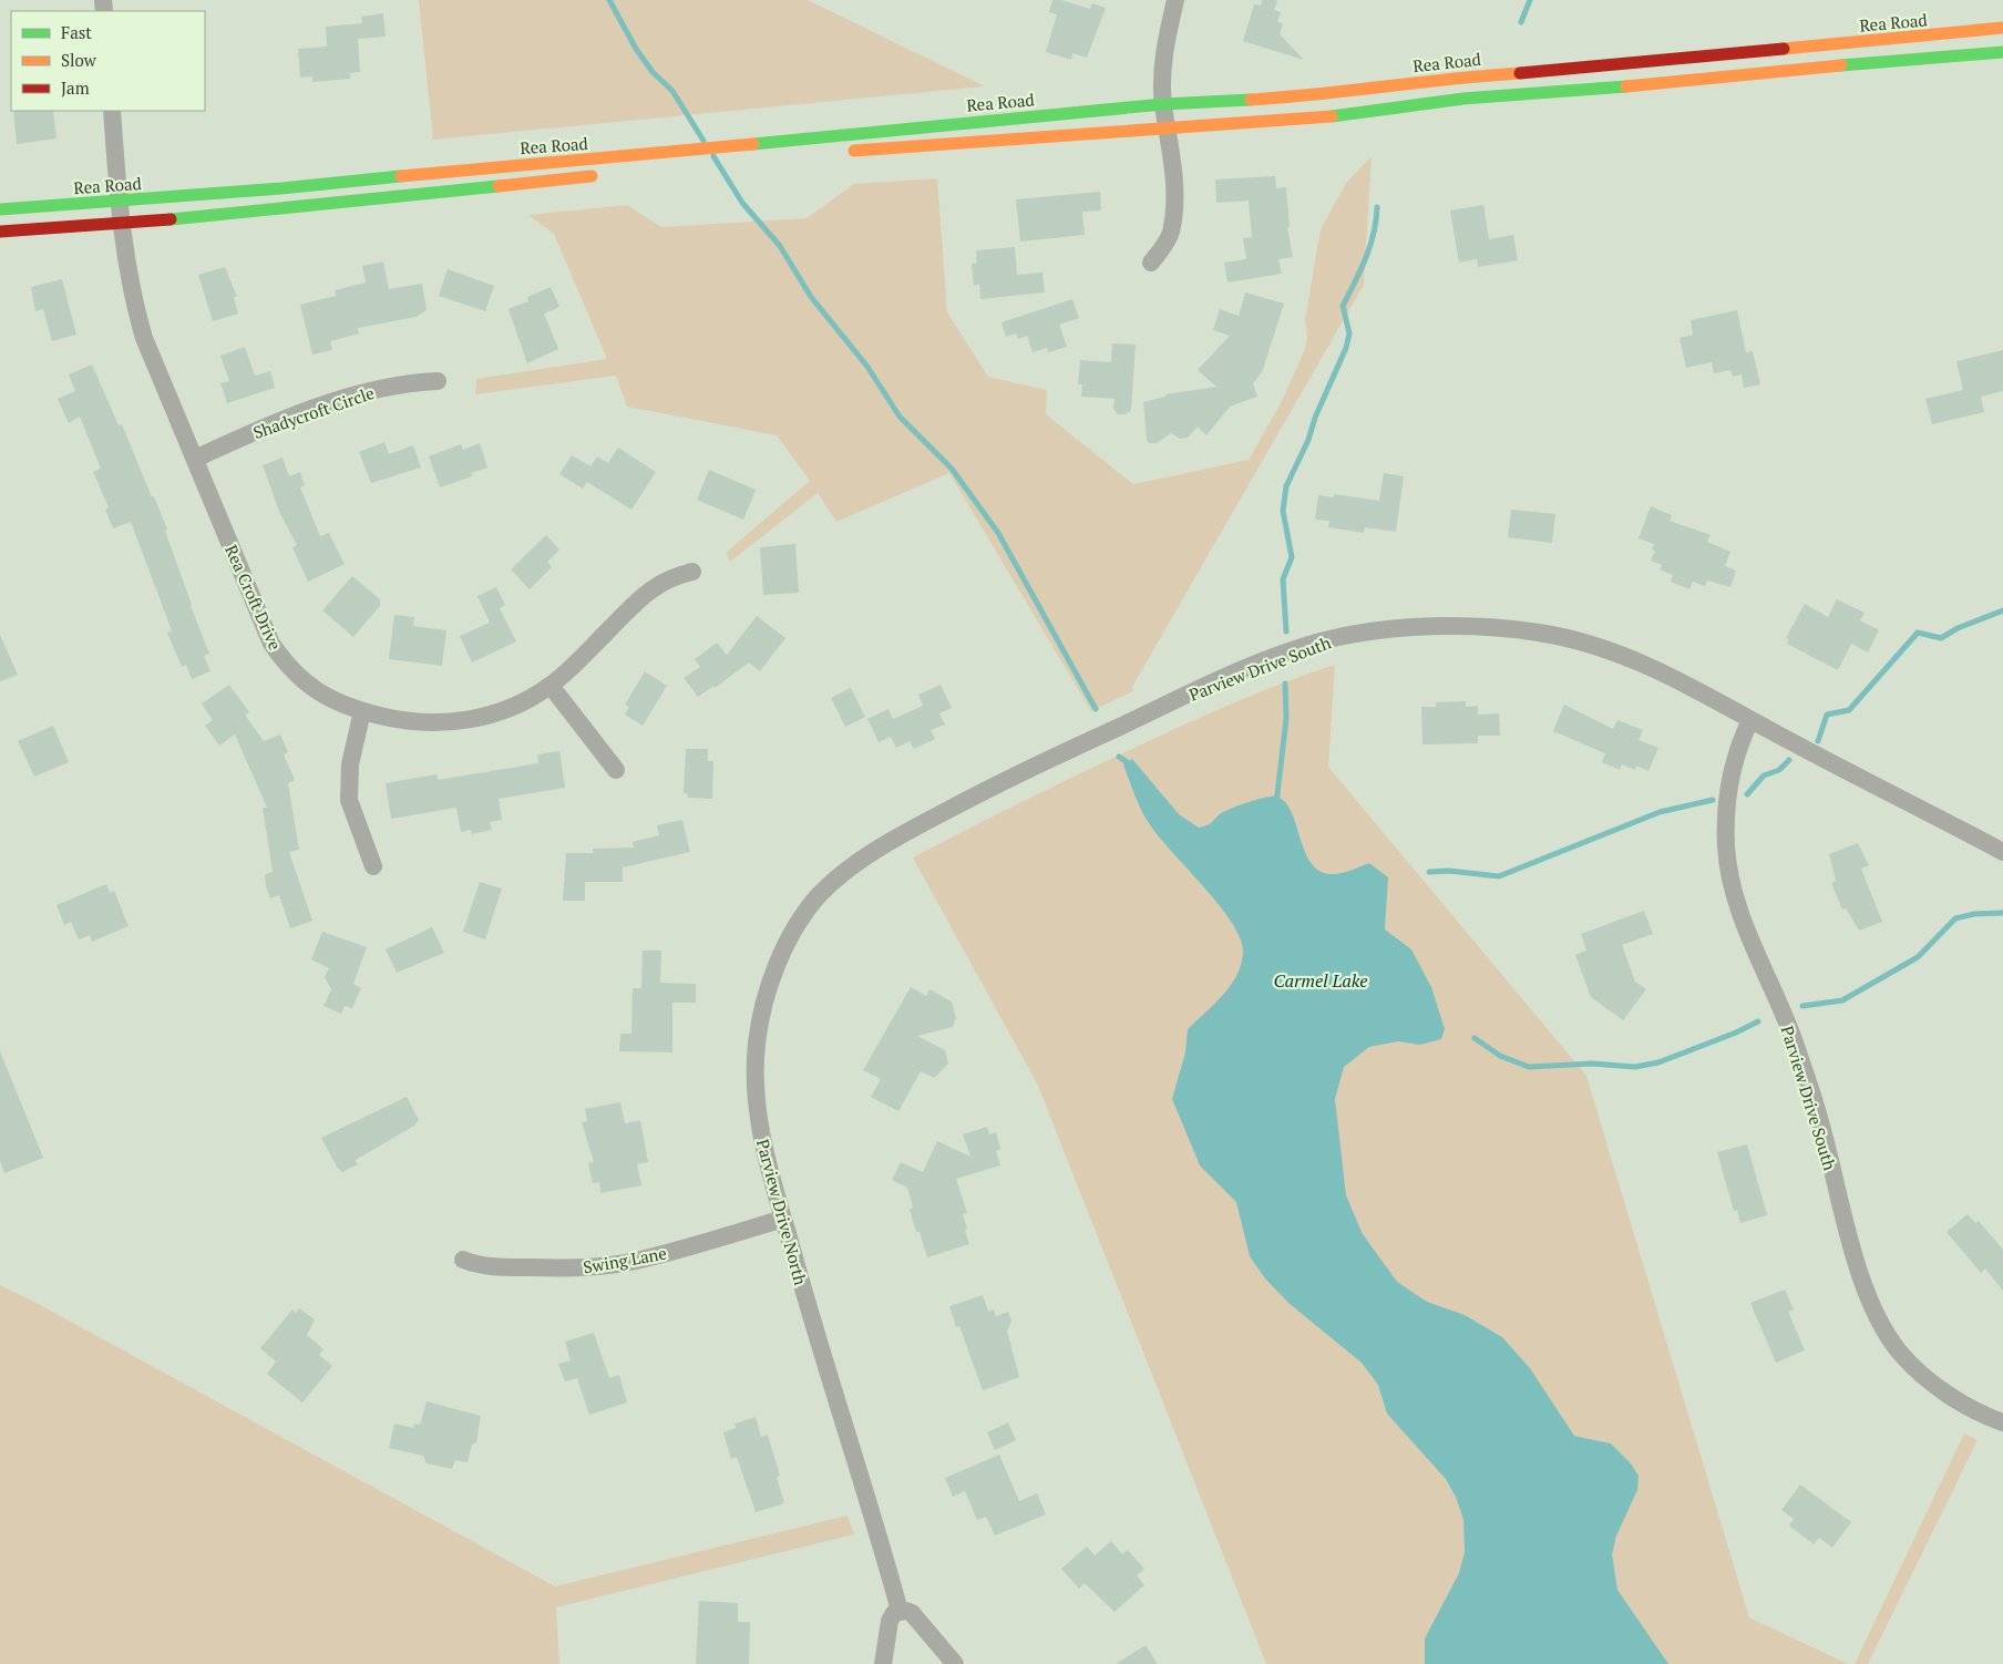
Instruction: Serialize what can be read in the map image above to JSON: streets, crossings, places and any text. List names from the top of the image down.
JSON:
{
  "streets": {
    "main road": ["Rea Road"],
    "street": [
      "Shadycroft Circle",
      "Rea Croft Drive",
      "Parview Drive South",
      "Parview Drive North",
      "Swing Lane"
    ]
  },
  "crossings": [
    ["Rea Road", "Rea Croft Drive"],
    ["Shadycroft Circle", "Rea Croft Drive"],
    ["Parview Drive South", "Parview Drive North"],
    ["Parview Drive North", "Swing Lane"]
  ],
  "water": ["Carmel Lake"],
  "legend": ["Fast", "Slow", "Jam"]
}
